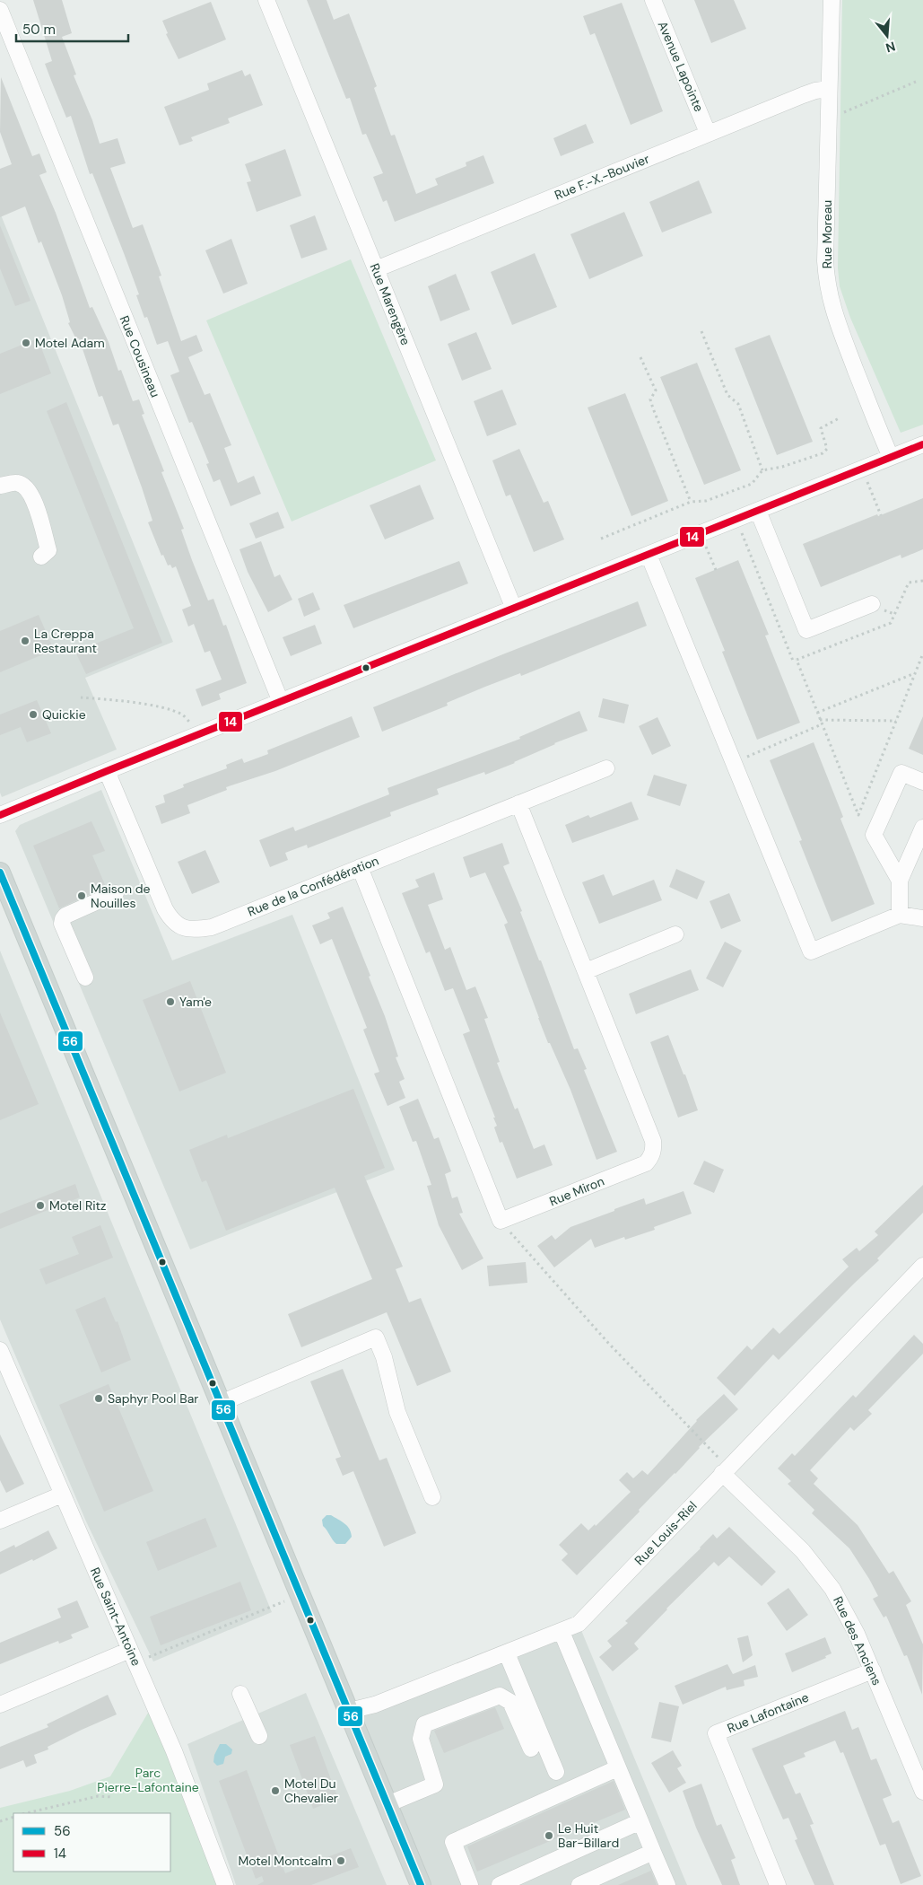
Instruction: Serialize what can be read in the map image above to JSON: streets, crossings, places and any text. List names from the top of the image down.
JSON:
{
  "streets": {
    "street": [
      "Avenue Lapointe",
      "Rue F.-X.-Bouvier",
      "Rue Moreau",
      "Rue Marengère",
      "Rue Cousineau",
      "Rue de la Confédération",
      "Rue Miron",
      "Rue Louis-Riel",
      "Rue Saint-Antoine",
      "Rue des Anciens",
      "Rue Lafontaine"
    ]
  },
  "crossings": [
    ["Avenue Lapointe", "Rue F.-X.-Bouvier"],
    ["Rue F.-X.-Bouvier", "Rue Moreau"],
    ["Rue F.-X.-Bouvier", "Rue Marengère"],
    ["Rue de la Confédération", "Rue Miron"],
    ["Rue Louis-Riel", "Rue des Anciens"],
    ["Rue des Anciens", "Rue Lafontaine"]
  ],
  "parks": ["Parc Pierre-Lafontaine"],
  "places": [
    "Motel Adam",
    "La Creppa Restaurant",
    "Quickie",
    "Maison de Nouilles",
    "Yam'e",
    "Motel Ritz",
    "Saphyr Pool Bar",
    "Motel Du Chevalier",
    "Le Huit Bar-Billard",
    "Motel Montcalm"
  ],
  "lines": ["transit line 14", "transit line 56"],
  "legend": ["56", "14"],
  "scale_bar": "50 m",
  "north": "bottom"
}
